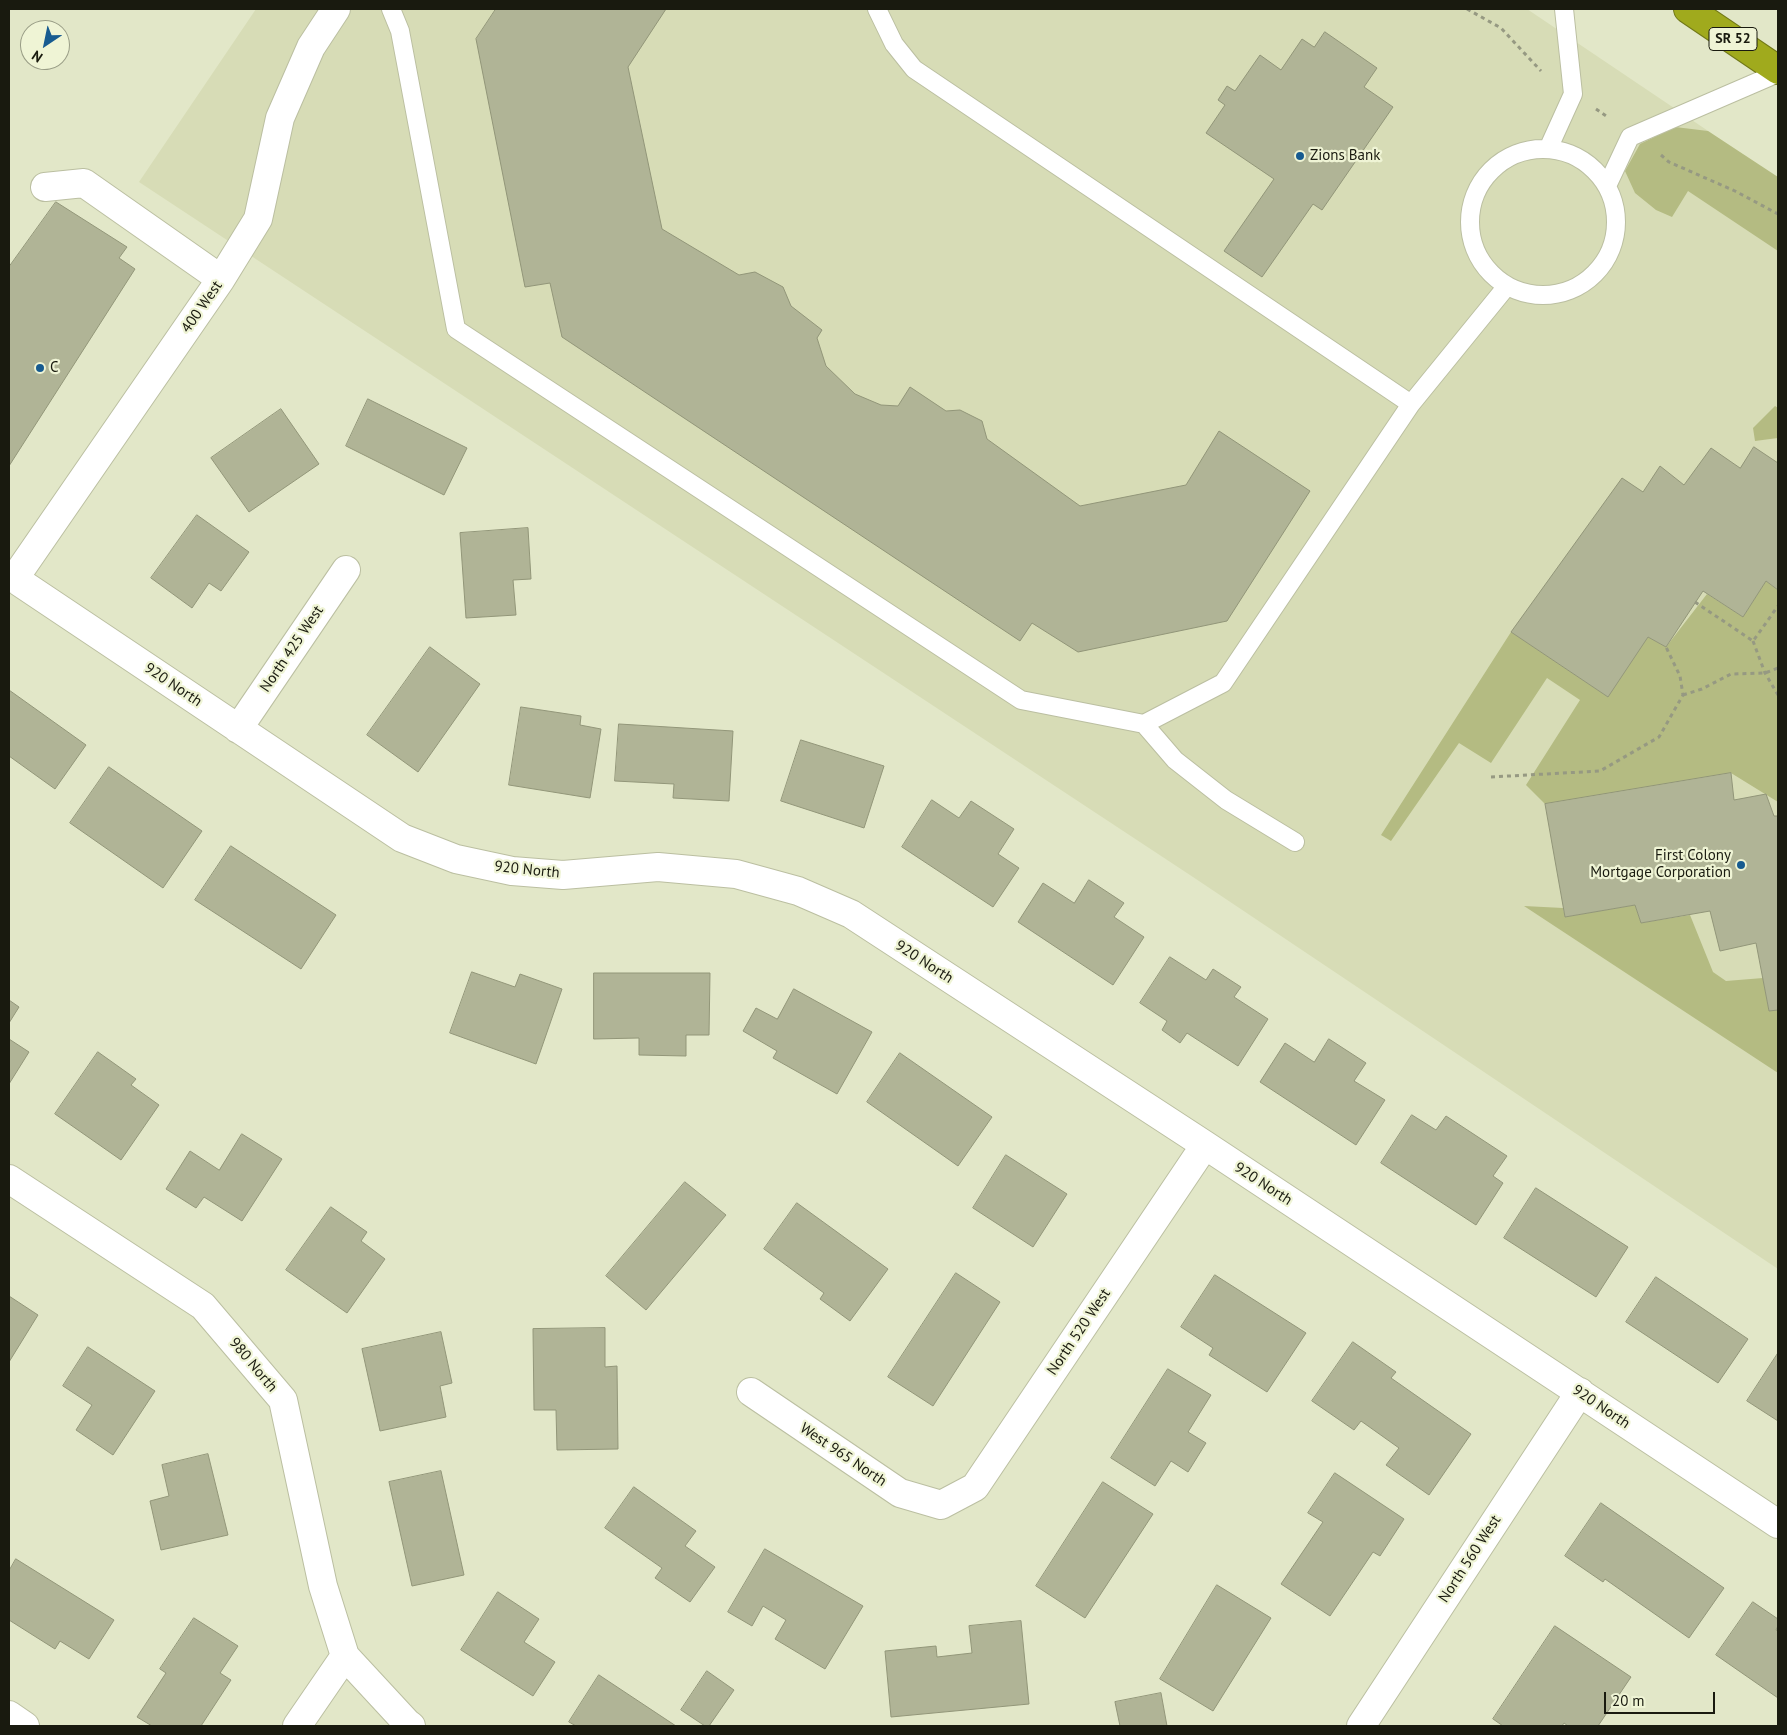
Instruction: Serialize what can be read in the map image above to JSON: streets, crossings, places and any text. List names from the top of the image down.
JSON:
{
  "streets": {
    "highway": ["SR 52"],
    "street": [
      "400 West",
      "North 425 West",
      "920 North",
      "North 520 West",
      "980 North",
      "West 965 North",
      "North 560 West"
    ]
  },
  "crossings": [
    ["400 West", "920 North"],
    ["North 425 West", "920 North"],
    ["920 North", "North 520 West"],
    ["920 North", "North 560 West"],
    ["North 520 West", "West 965 North"]
  ],
  "places": ["Zions Bank", "C", "First Colony Mortgage Corporation"],
  "scale_bar": "20 m",
  "north": "bottom left"
}
